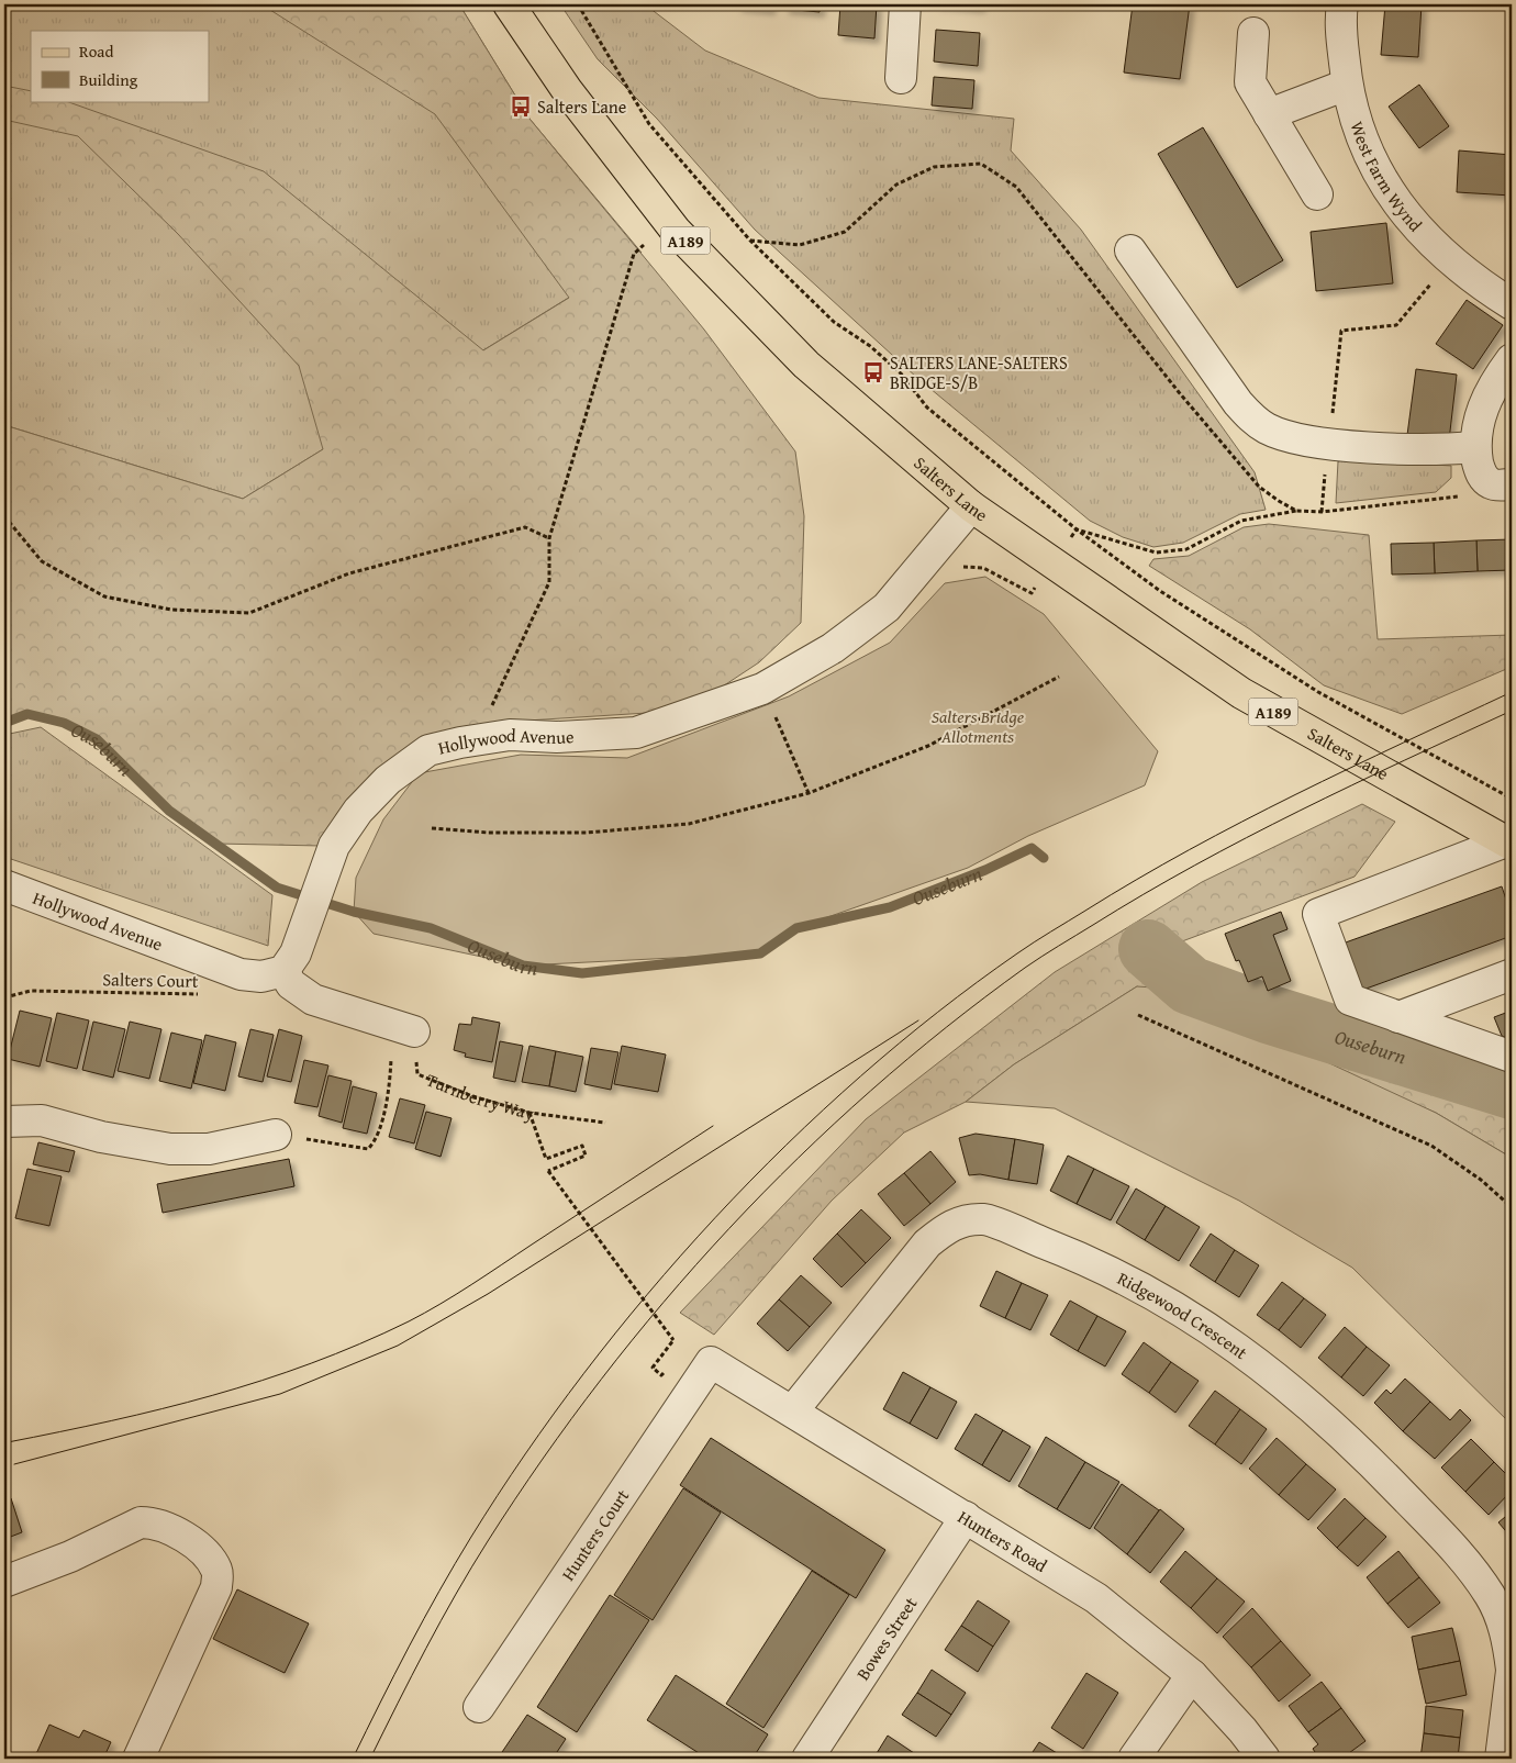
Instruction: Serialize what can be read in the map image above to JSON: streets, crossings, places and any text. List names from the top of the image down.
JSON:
{
  "streets": {
    "main road": ["A189", "Salters Lane"],
    "street": [
      "West Farm Wynd",
      "Hollywood Avenue",
      "Ridgewood Crescent",
      "Hunters Court",
      "Hunters Road",
      "Bowes Street"
    ],
    "path": ["Salters Court", "Turnberry Way"]
  },
  "crossings": [
    ["Salters Lane", "Hollywood Avenue"],
    ["Ridgewood Crescent", "Hunters Road"],
    ["Hunters Court", "Hunters Road"],
    ["Hunters Road", "Bowes Street"]
  ],
  "water": ["Ouseburn"],
  "parks": ["Salters Bridge Allotments"],
  "places": {
    "bus stop": ["Salters Lane", "SALTERS LANE-SALTERS BRIDGE-S/B"]
  },
  "legend": ["Road", "Building"]
}
